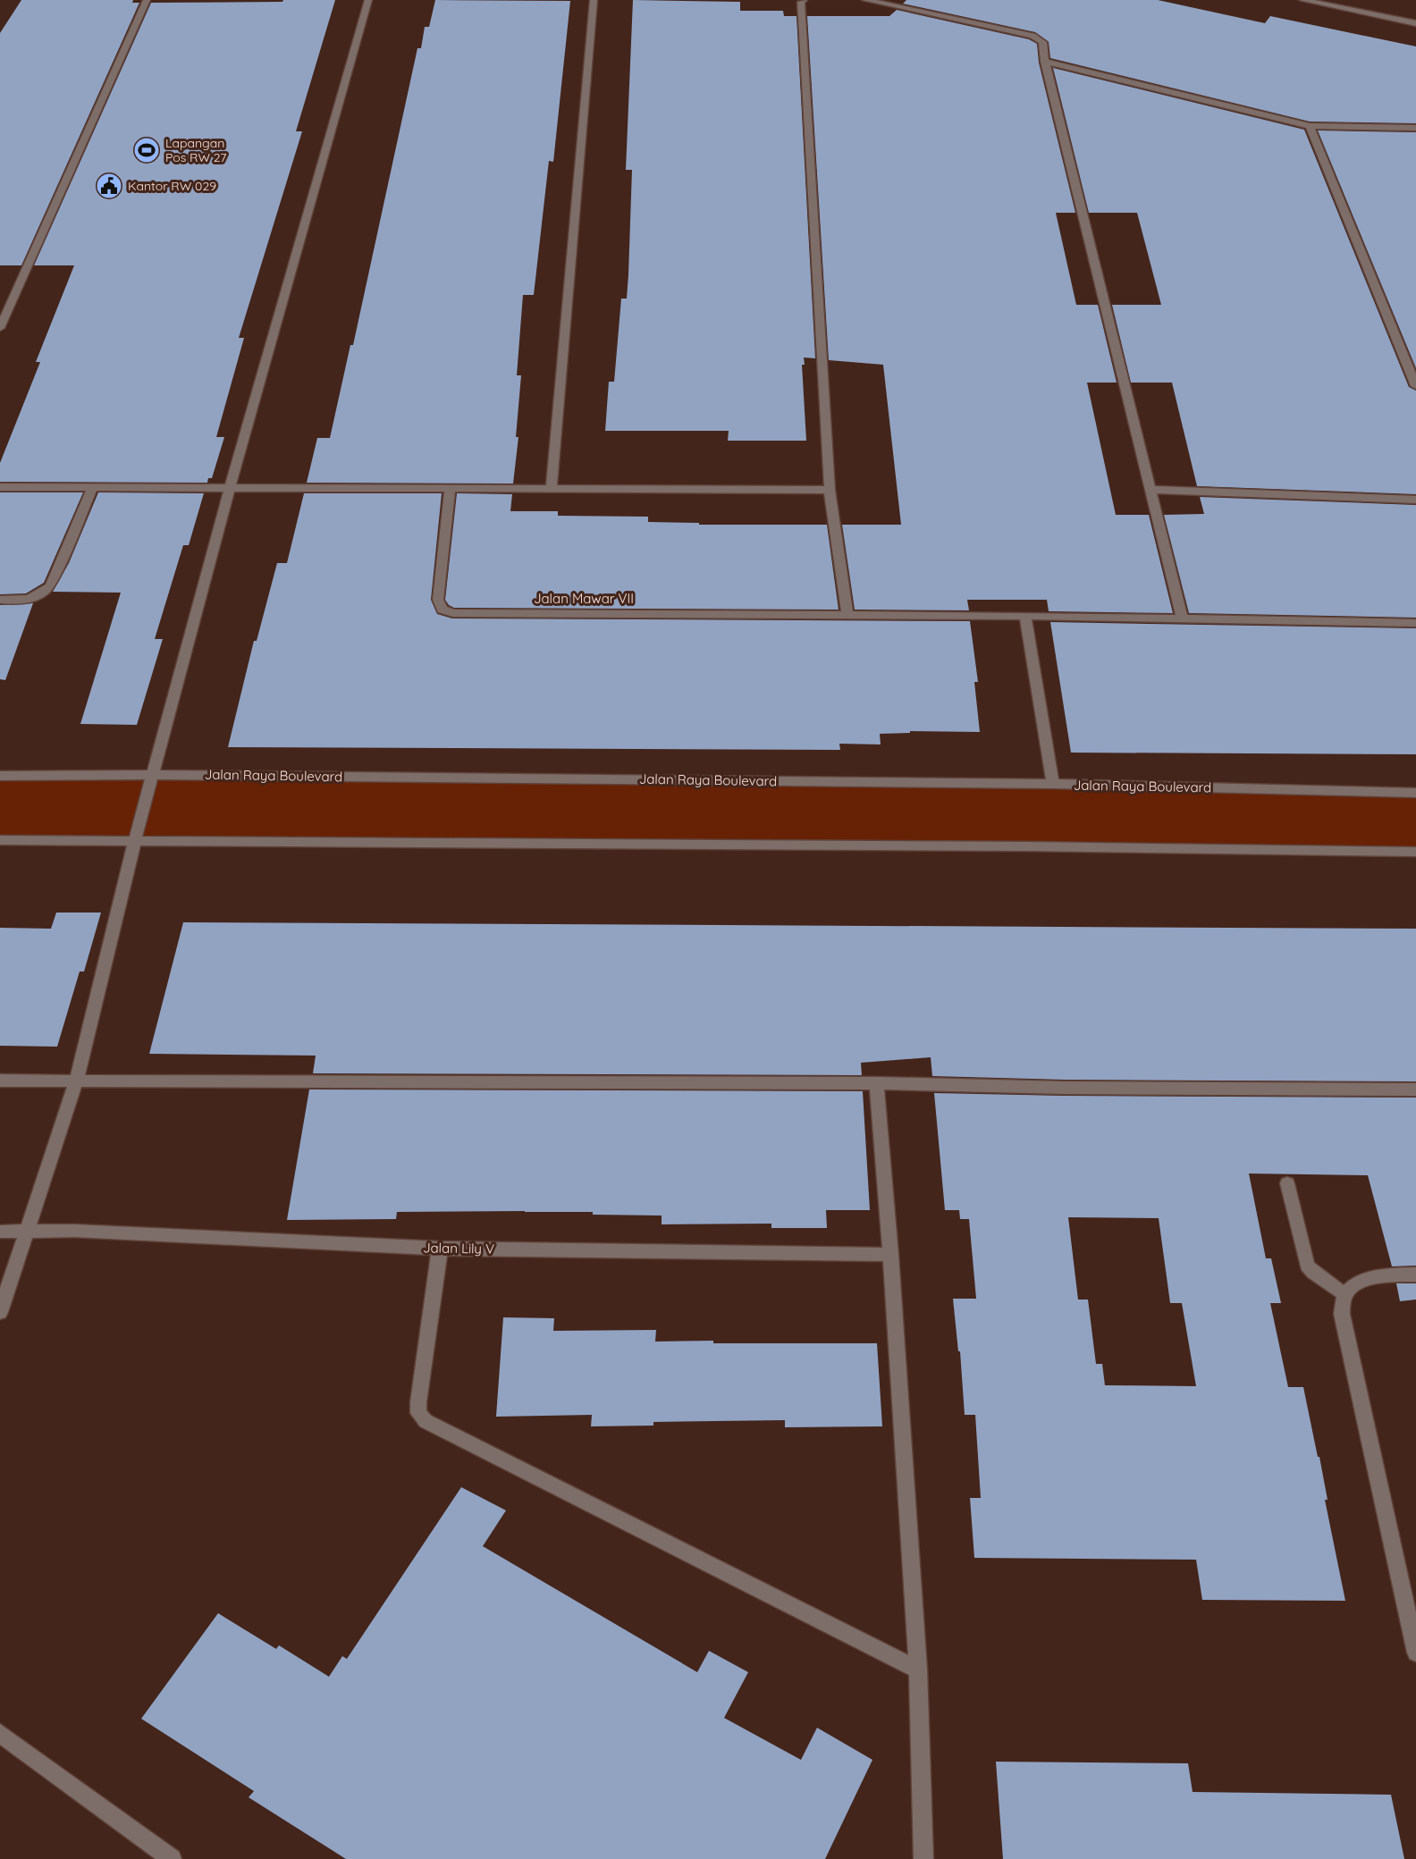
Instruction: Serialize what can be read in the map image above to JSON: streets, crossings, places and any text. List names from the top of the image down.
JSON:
{
  "streets": {
    "street": ["Jalan Mawar VII", "Jalan Raya Boulevard", "Jalan Lily V"]
  },
  "places": {
    "sports": ["Lapangan Pos RW 27"],
    "public building": ["Kantor RW 029"]
  }
}
